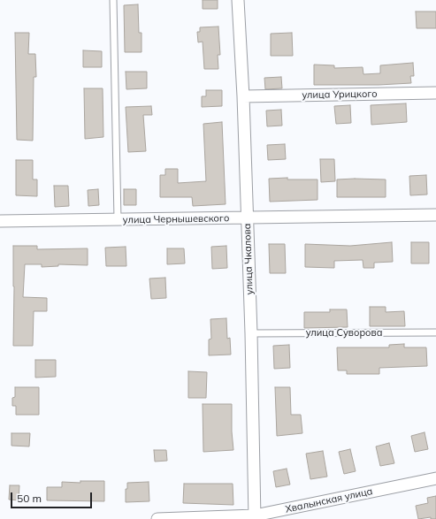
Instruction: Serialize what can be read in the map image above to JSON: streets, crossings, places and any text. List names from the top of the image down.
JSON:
{
  "streets": {
    "street": [
      "улица Урицкого",
      "улица Чернышевского",
      "улица Чкалова",
      "Хвалынская улица"
    ],
    "lane": ["улица Суворова"]
  },
  "crossings": [
    ["улица Урицкого", "улица Чкалова"],
    ["улица Чернышевского", "улица Чкалова"],
    ["улица Чкалова", "улица Суворова"],
    ["улица Чкалова", "Хвалынская улица"]
  ],
  "scale_bar": "50 m"
}
